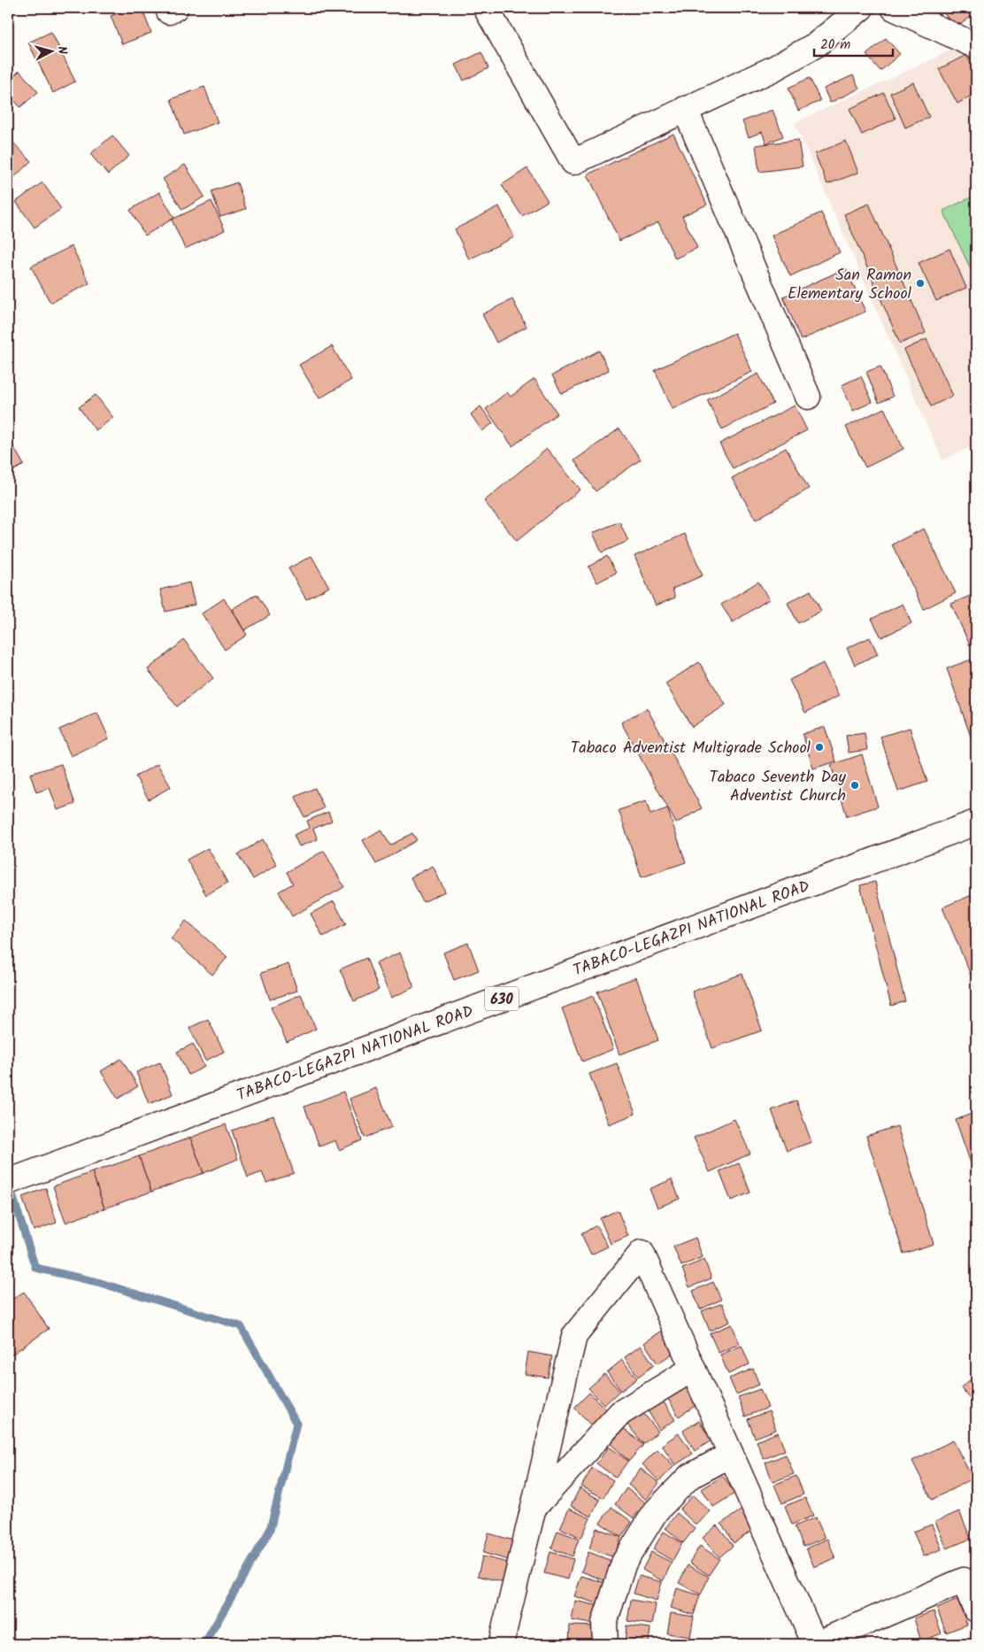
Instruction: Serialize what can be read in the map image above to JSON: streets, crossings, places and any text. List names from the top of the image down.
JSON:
{
  "streets": {
    "street": ["TABACO-LEGAZPI NATIONAL ROAD", "630"]
  },
  "places": ["San Ramon Elementary School", "Tabaco Adventist Multigrade School", "Tabaco Seventh Day Adventist Church"],
  "scale_bar": "20 m",
  "north": "right"
}
